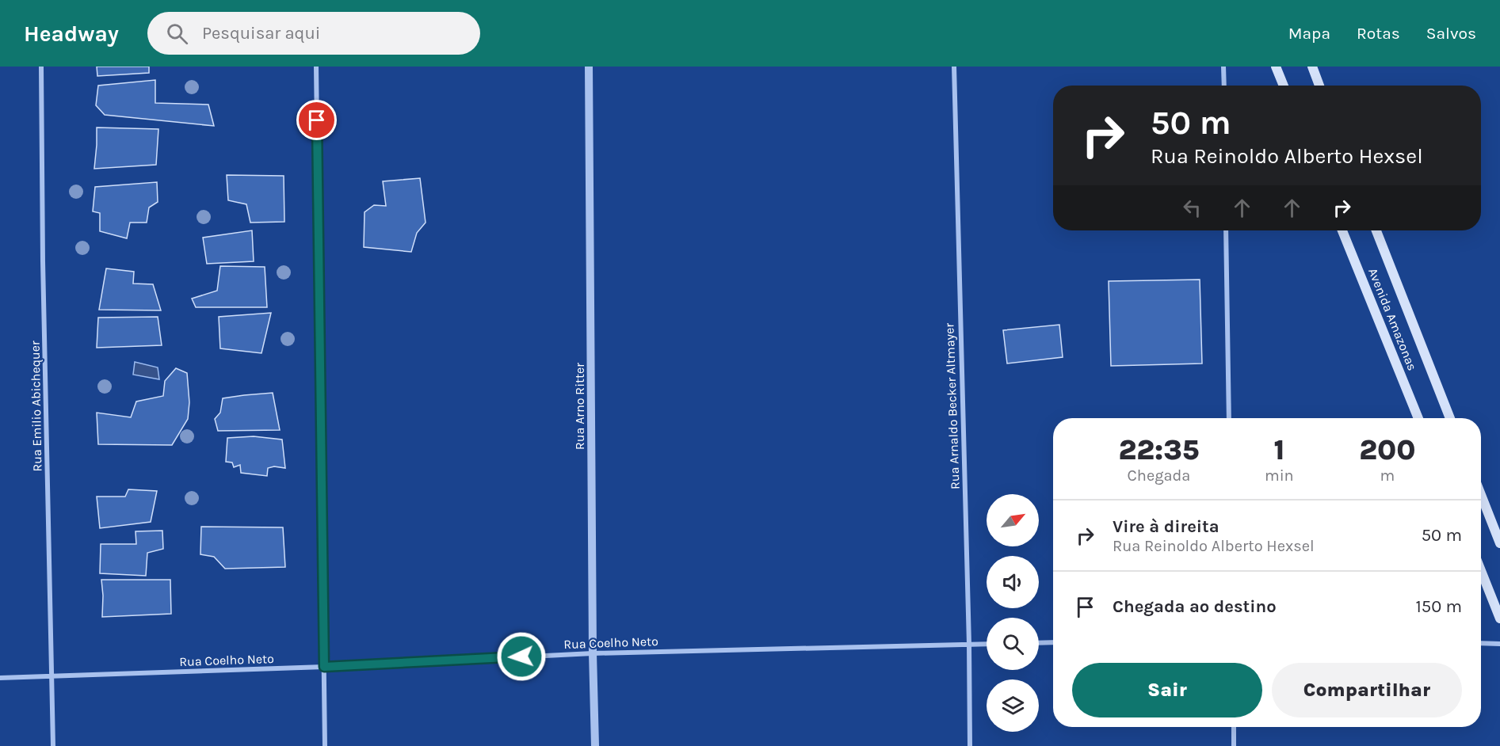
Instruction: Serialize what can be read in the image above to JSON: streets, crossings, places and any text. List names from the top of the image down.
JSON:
{
  "streets": {
    "main road": ["Avenida Amazonas"],
    "street": [
      "Rua Emilio Abichequer",
      "Rua Arno Ritter",
      "Rua Arnaldo Becker Altmayer",
      "Rua Coelho Neto"
    ]
  },
  "crossings": [
    ["Rua Emilio Abichequer", "Rua Coelho Neto"],
    ["Rua Arno Ritter", "Rua Coelho Neto"],
    ["Rua Arnaldo Becker Altmayer", "Rua Coelho Neto"]
  ],
  "north": "top right",
  "page": {
    "header": "Headway",
    "search": "Pesquisar aqui",
    "nav": ["Mapa", "Rotas", "Salvos"],
    "turn": ["50 m", "Rua Reinoldo Alberto Hexsel"],
    "eta": [
      "22:35",
      "Chegada",
      "1",
      "min",
      "200",
      "m"
    ],
    "list": [
      {
        "name": "Vire à direita",
        "note": "Rua Reinoldo Alberto Hexsel",
        "value": "50 m"
      },
      {
        "name": "Chegada ao destino",
        "value": "150 m"
      }
    ],
    "buttons": ["Sair", "Compartilhar"]
  }
}
